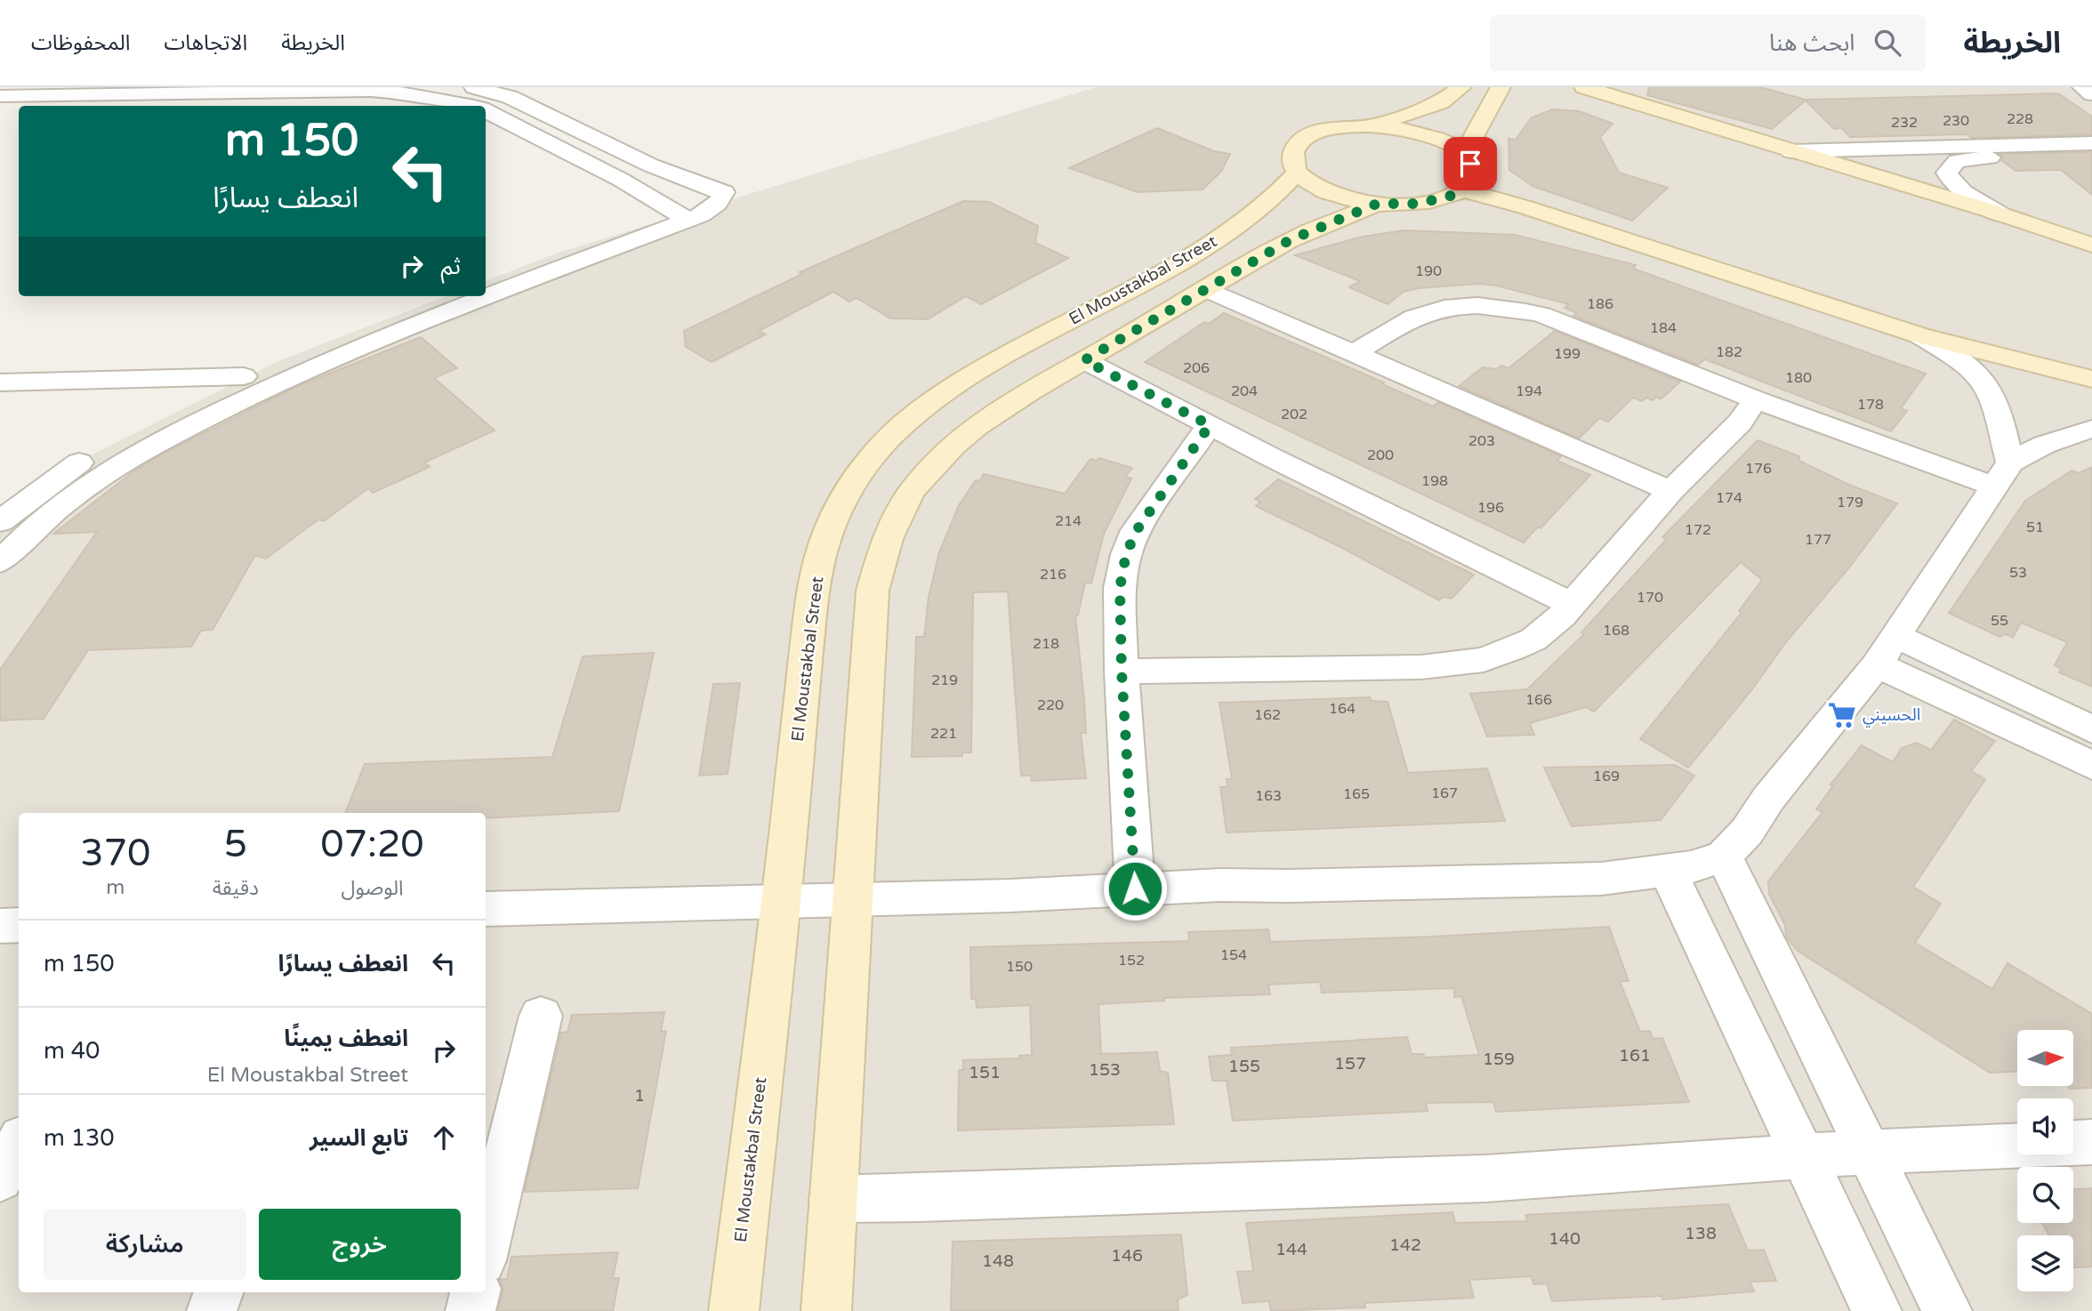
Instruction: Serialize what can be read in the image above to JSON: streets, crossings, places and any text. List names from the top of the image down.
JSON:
{
  "streets": {
    "street": ["El Moustakbal Street"]
  },
  "places": {
    "supermarket": ["الحسيني"]
  },
  "house_numbers": [
    "228",
    "230",
    "232",
    "190",
    "186",
    "184",
    "182",
    "199",
    "206",
    "180",
    "204",
    "194",
    "178",
    "202",
    "203",
    "200",
    "176",
    "198",
    "174",
    "179",
    "196",
    "214",
    "51",
    "172",
    "177",
    "53",
    "216",
    "170",
    "55",
    "168",
    "218",
    "219",
    "166",
    "220",
    "164",
    "162",
    "221",
    "169",
    "167",
    "165",
    "163",
    "154",
    "152",
    "150",
    "161",
    "159",
    "157",
    "155",
    "153",
    "151",
    "1",
    "138",
    "140",
    "142",
    "144",
    "146",
    "148"
  ],
  "north": "right",
  "page": {
    "header": "الخريطة",
    "search": "ابحث هنا",
    "nav": ["الخريطة", "الاتجاهات", "المحفوظات"],
    "turn": ["150 m", "انعطف يسارًا"],
    "then": "ثم",
    "eta": [
      "07:20",
      "الوصول",
      "5",
      "دقيقة",
      "370",
      "m"
    ],
    "list": [
      {
        "name": "انعطف يسارًا",
        "value": "150 m"
      },
      {
        "name": "انعطف يمينًا",
        "note": "El Moustakbal Street",
        "value": "40 m"
      },
      {
        "name": "تابع السير",
        "value": "130 m"
      }
    ],
    "buttons": ["خروج", "مشاركة"]
  }
}
